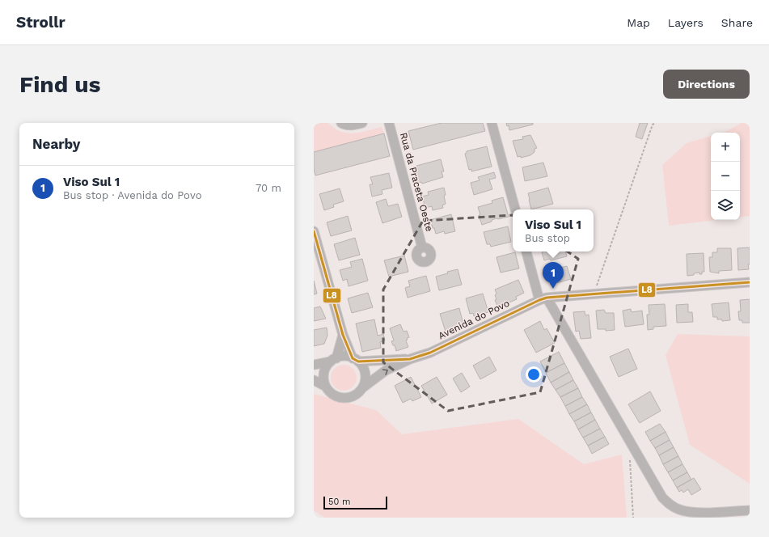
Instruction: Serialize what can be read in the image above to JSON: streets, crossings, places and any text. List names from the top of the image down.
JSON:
{
  "streets": {
    "street": ["Rua da Praceta Oeste", "Avenida do Povo"]
  },
  "lines": ["transit line L8"],
  "scale_bar": "50 m",
  "page": {
    "header": "Strollr",
    "nav": ["Map", "Layers", "Share"],
    "buttons": "Directions",
    "title": "Find us",
    "heading": "Nearby",
    "map_buttons": ["+", "−"],
    "list": [
      {
        "mark": "1",
        "name": "Viso Sul 1",
        "note": "Bus stop · Avenida do Povo",
        "value": "70 m"
      }
    ],
    "popup": ["Viso Sul 1", "Bus stop"],
    "pins": "1",
    "scale": "50 m"
  }
}
